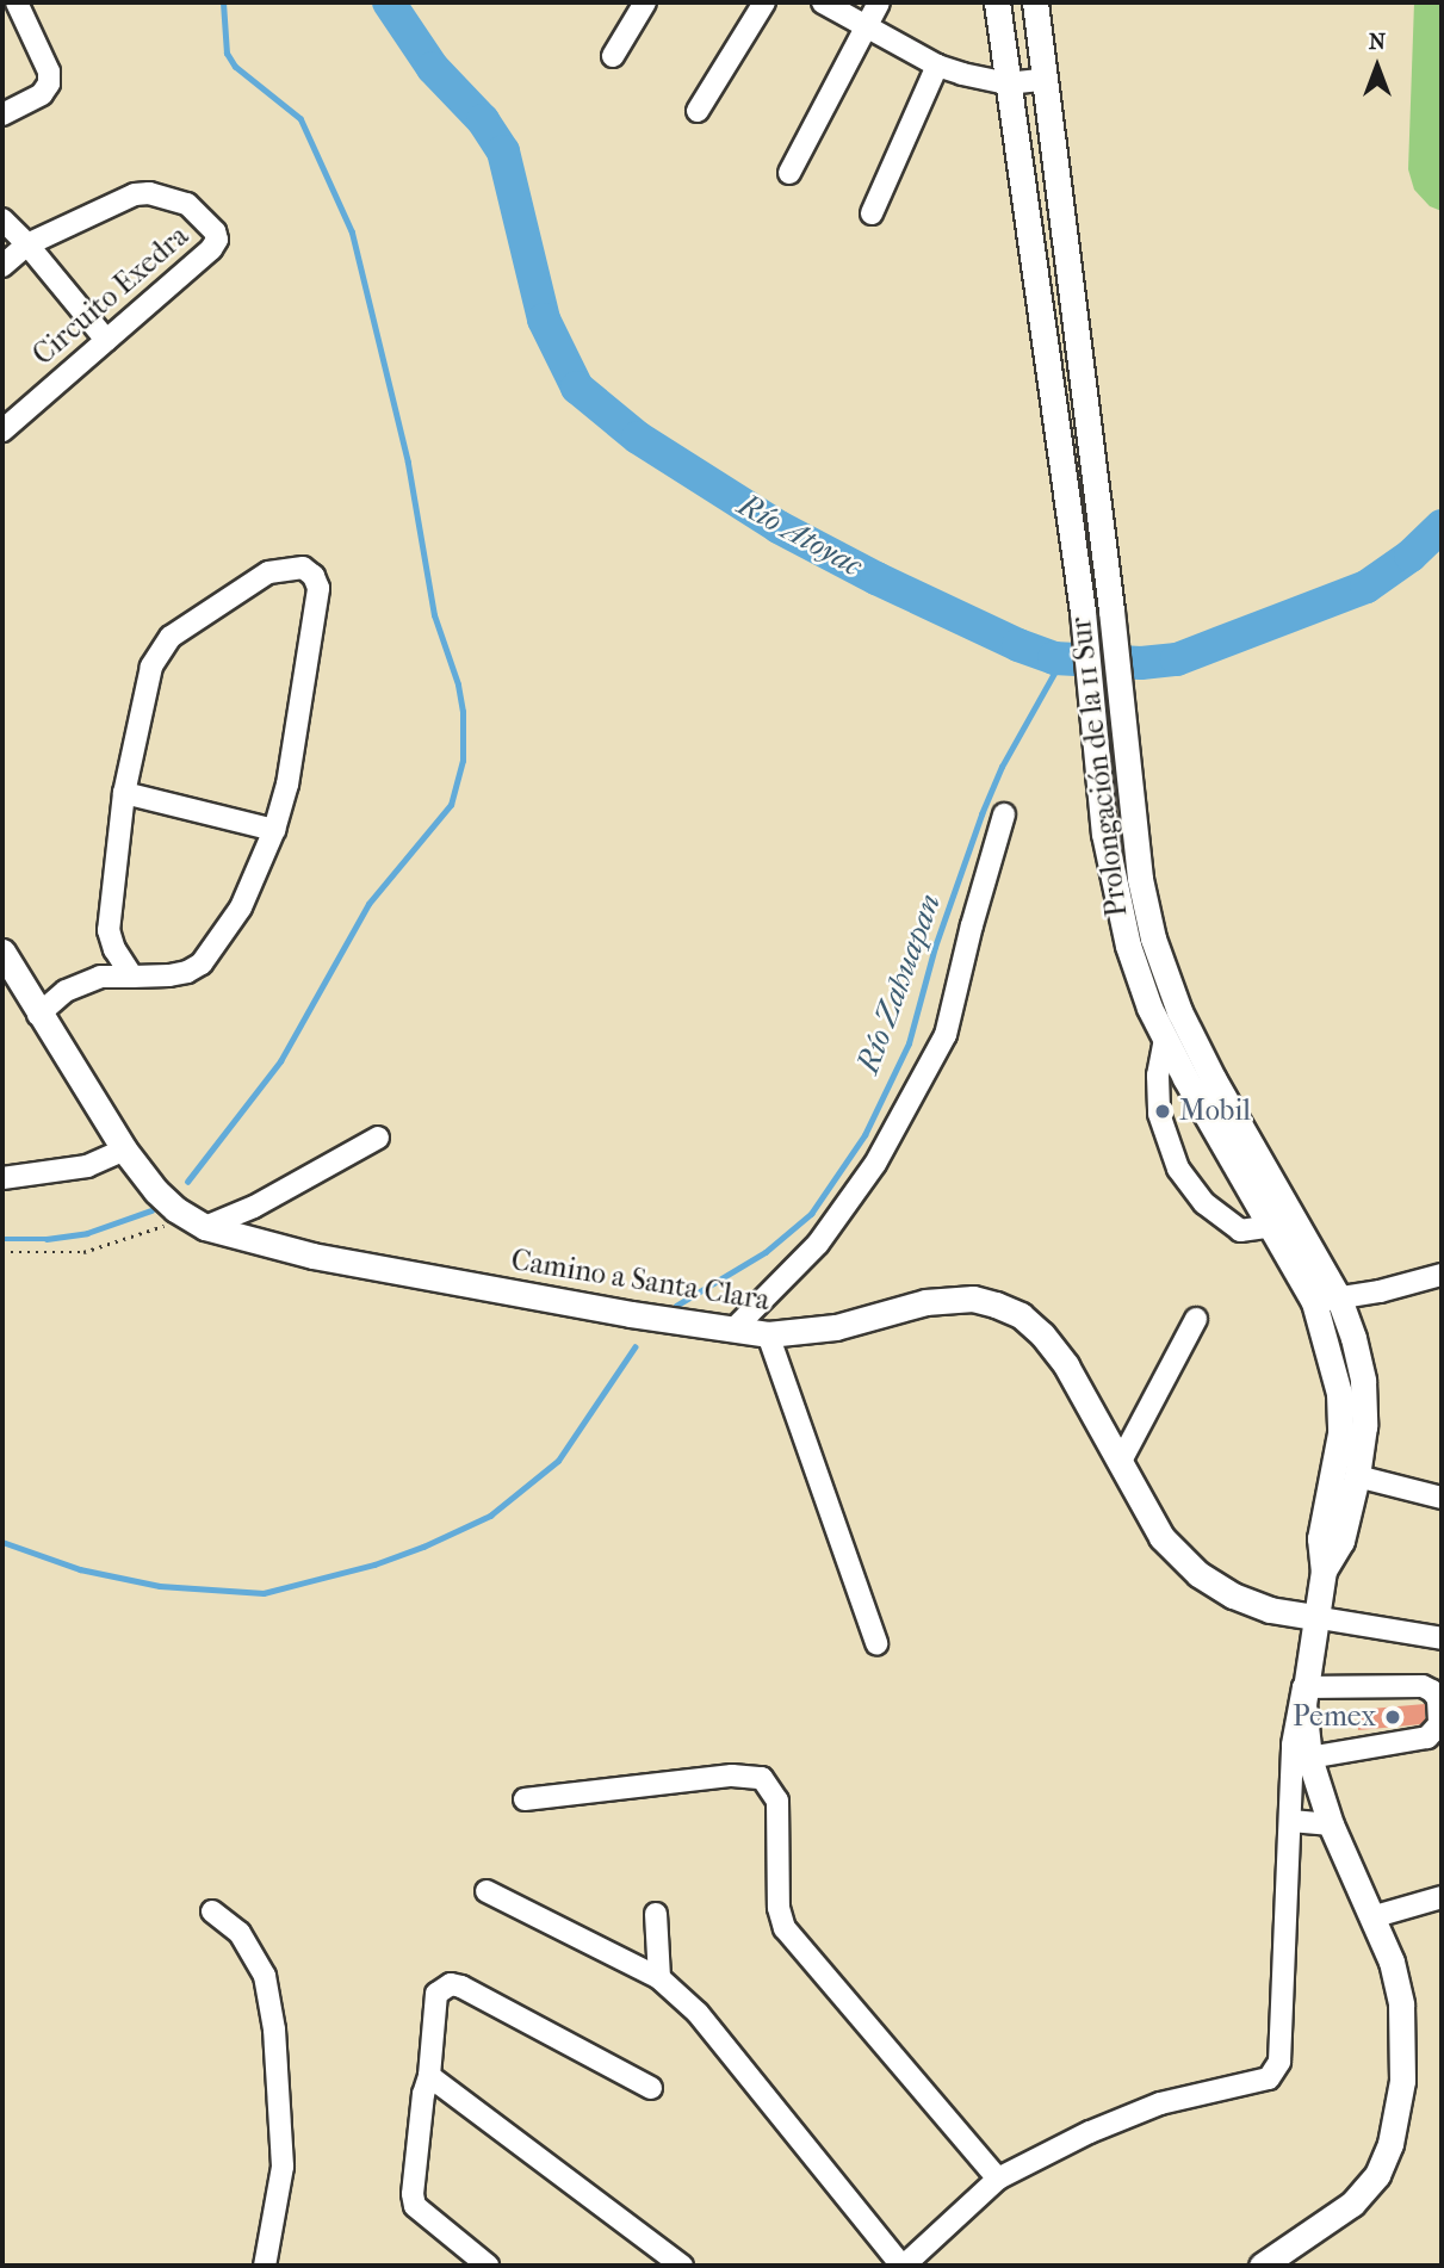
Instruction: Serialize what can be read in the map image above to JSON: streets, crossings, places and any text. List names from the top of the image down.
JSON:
{
  "streets": {
    "main road": ["Prolongación de la 11 Sur", "Camino a Santa Clara"],
    "street": ["Circuito Exedra"]
  },
  "crossings": [
    ["Prolongación de la 11 Sur", "Camino a Santa Clara"]
  ],
  "water": ["Río Atoyac", "Río Zahuapan"],
  "places": ["Mobil", "Pemex"],
  "north": "top"
}
